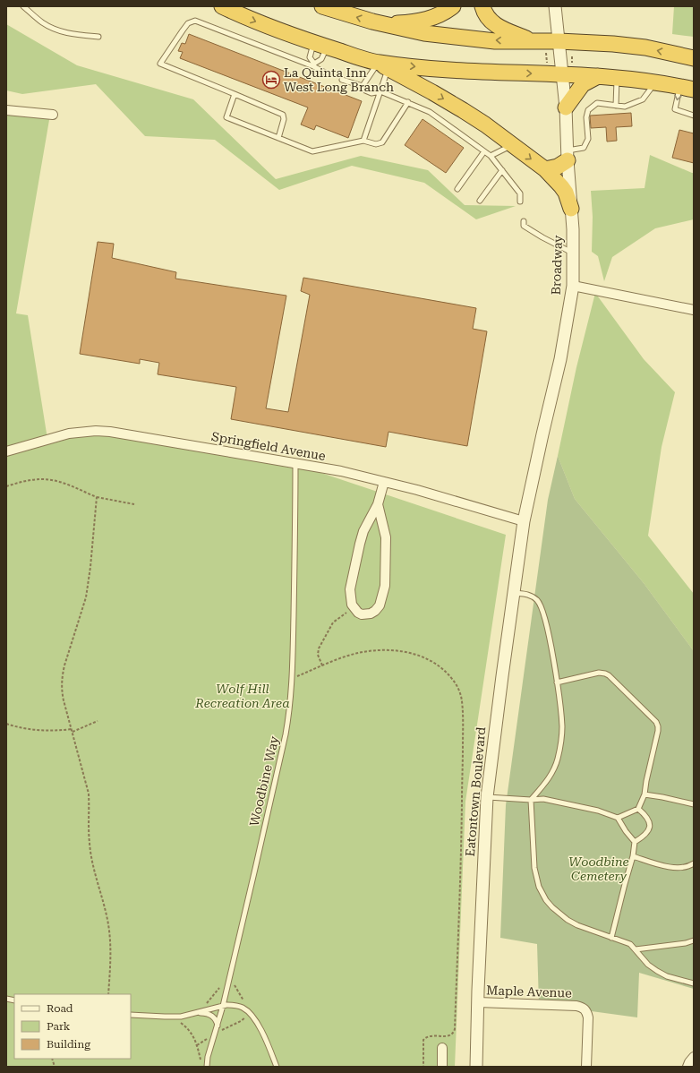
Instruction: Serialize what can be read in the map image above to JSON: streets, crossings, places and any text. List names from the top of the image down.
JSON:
{
  "streets": {
    "street": [
      "Broadway",
      "Springfield Avenue",
      "Eatontown Boulevard",
      "Maple Avenue"
    ],
    "lane": ["Woodbine Way"]
  },
  "crossings": [
    ["Broadway", "Springfield Avenue"],
    ["Broadway", "Eatontown Boulevard"],
    ["Springfield Avenue", "Woodbine Way"],
    ["Springfield Avenue", "Eatontown Boulevard"],
    ["Eatontown Boulevard", "Maple Avenue"]
  ],
  "parks": ["Wolf Hill Recreation Area", "Woodbine Cemetery"],
  "places": {
    "hotel": ["La Quinta Inn West Long Branch"]
  },
  "legend": ["Road", "Park", "Building"]
}
